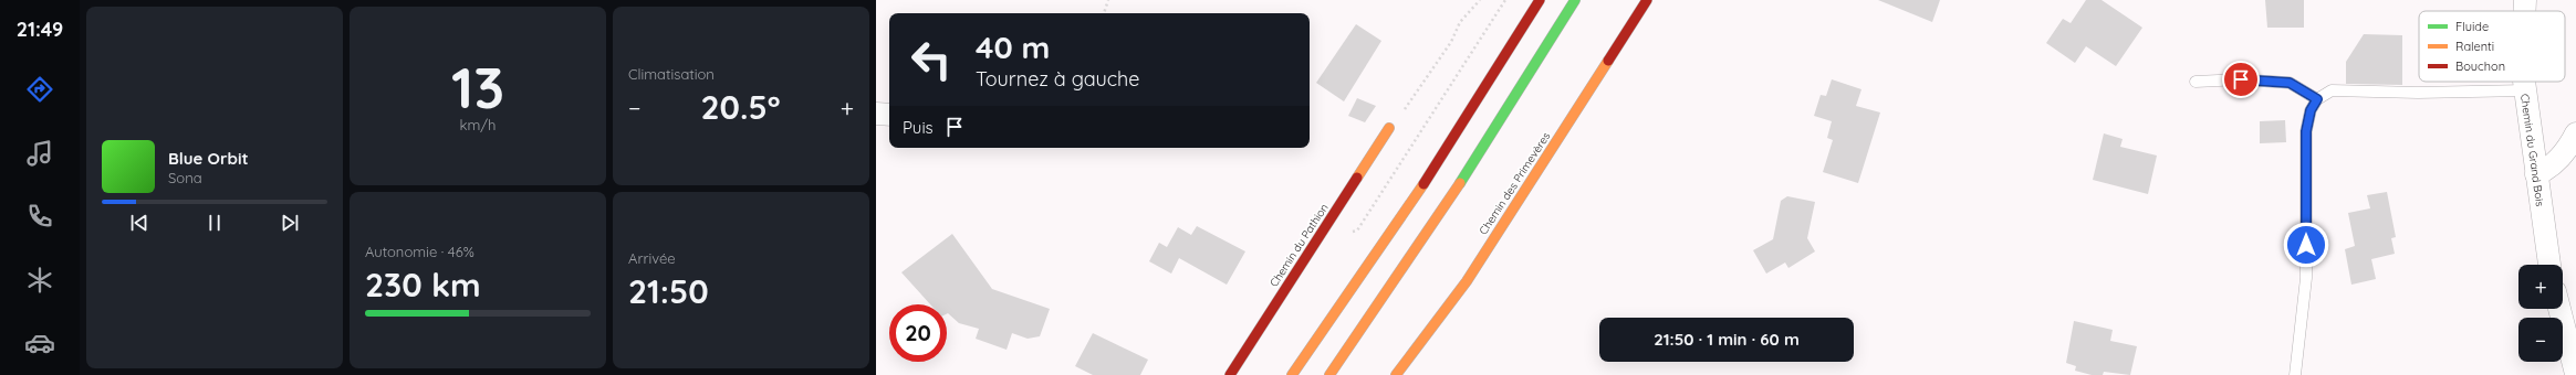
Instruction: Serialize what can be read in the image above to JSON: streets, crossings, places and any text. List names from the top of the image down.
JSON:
{
  "streets": {
    "main road": ["Chemin des Primevères", "Chemin du Pathion"],
    "street": ["Chemin du Grand Bois"]
  },
  "legend": ["Fluide", "Ralenti", "Bouchon"],
  "page": {
    "tabs": "21:49",
    "tile": [
      ["13", "km/h"],
      "Climatisation",
      ["Autonomie · 46%", "230 km"],
      ["Arrivée", "21:50"]
    ],
    "turn": ["40 m", "Tournez à gauche"],
    "heat": ["−", "20.5°", "+"],
    "then": "Puis",
    "song": ["Blue Orbit", "Sona"],
    "map_buttons": ["+", "−"],
    "limit": "20",
    "trip": "21:50 · 1 min · 60 m"
  }
}
